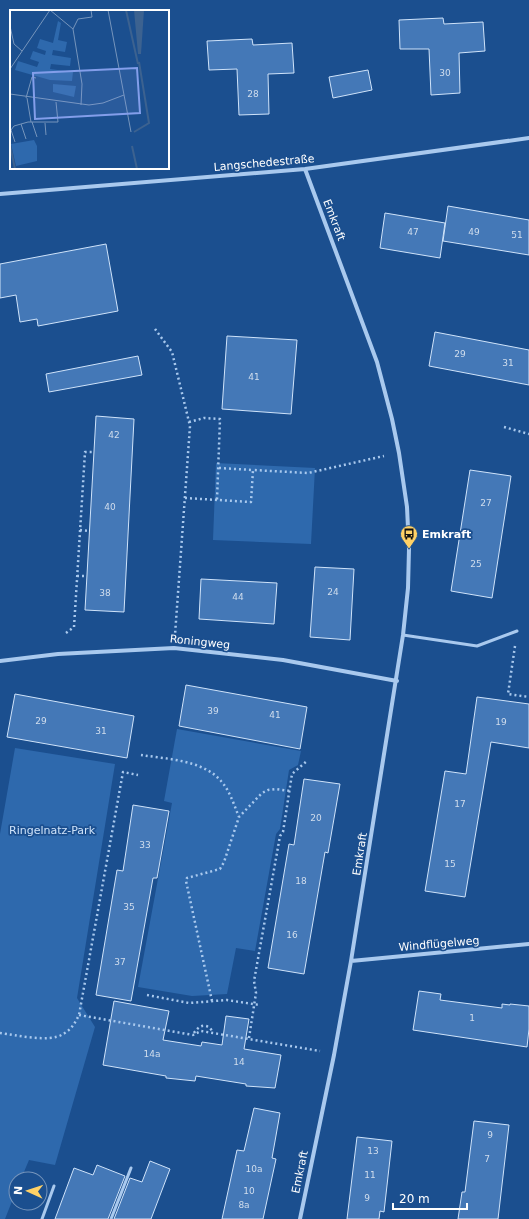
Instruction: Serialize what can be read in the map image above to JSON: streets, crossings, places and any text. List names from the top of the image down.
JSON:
{
  "streets": {
    "street": [
      "Langschedestraße",
      "Emkraft",
      "Roningweg",
      "Windflügelweg"
    ]
  },
  "crossings": [
    ["Langschedestraße", "Emkraft"],
    ["Emkraft", "Roningweg"],
    ["Emkraft", "Windflügelweg"]
  ],
  "parks": ["Ringelnatz-Park"],
  "places": {
    "bus stop": ["Emkraft"]
  },
  "house_numbers": [
    "30",
    "28",
    "47",
    "49",
    "51",
    "29",
    "31",
    "41",
    "42",
    "27",
    "40",
    "25",
    "24",
    "38",
    "44",
    "39",
    "41",
    "29",
    "19",
    "31",
    "17",
    "20",
    "33",
    "15",
    "18",
    "35",
    "16",
    "37",
    "1",
    "14a",
    "14",
    "9",
    "13",
    "7",
    "10a",
    "11",
    "10",
    "9",
    "8a"
  ],
  "scale_bar": "20 m",
  "north": "left"
}
